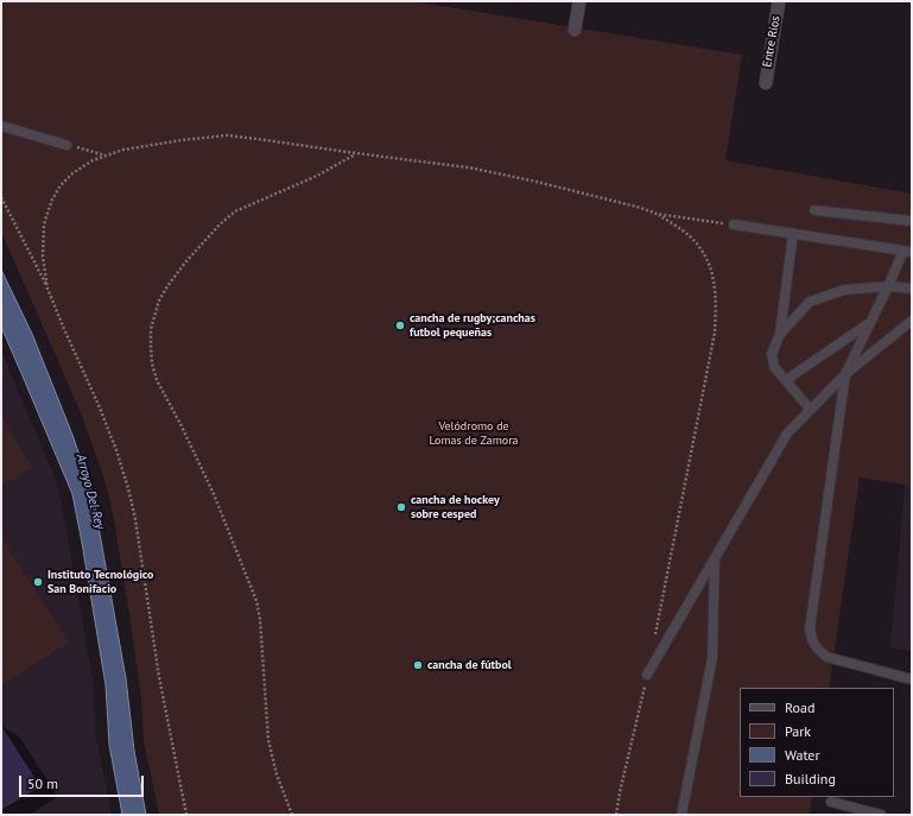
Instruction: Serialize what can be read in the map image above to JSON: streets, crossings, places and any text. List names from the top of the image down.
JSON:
{
  "streets": {
    "street": ["Entre Ríos"]
  },
  "water": ["Arroyo Del Rey"],
  "parks": ["Velódromo de Lomas de Zamora"],
  "places": [
    "cancha de rugby;canchas futbol pequeñas",
    "cancha de hockey sobre cesped",
    "Instituto Tecnológico San Bonifacio",
    "cancha de fútbol"
  ],
  "legend": [
    "Road",
    "Park",
    "Water",
    "Building"
  ],
  "scale_bar": "50 m"
}
